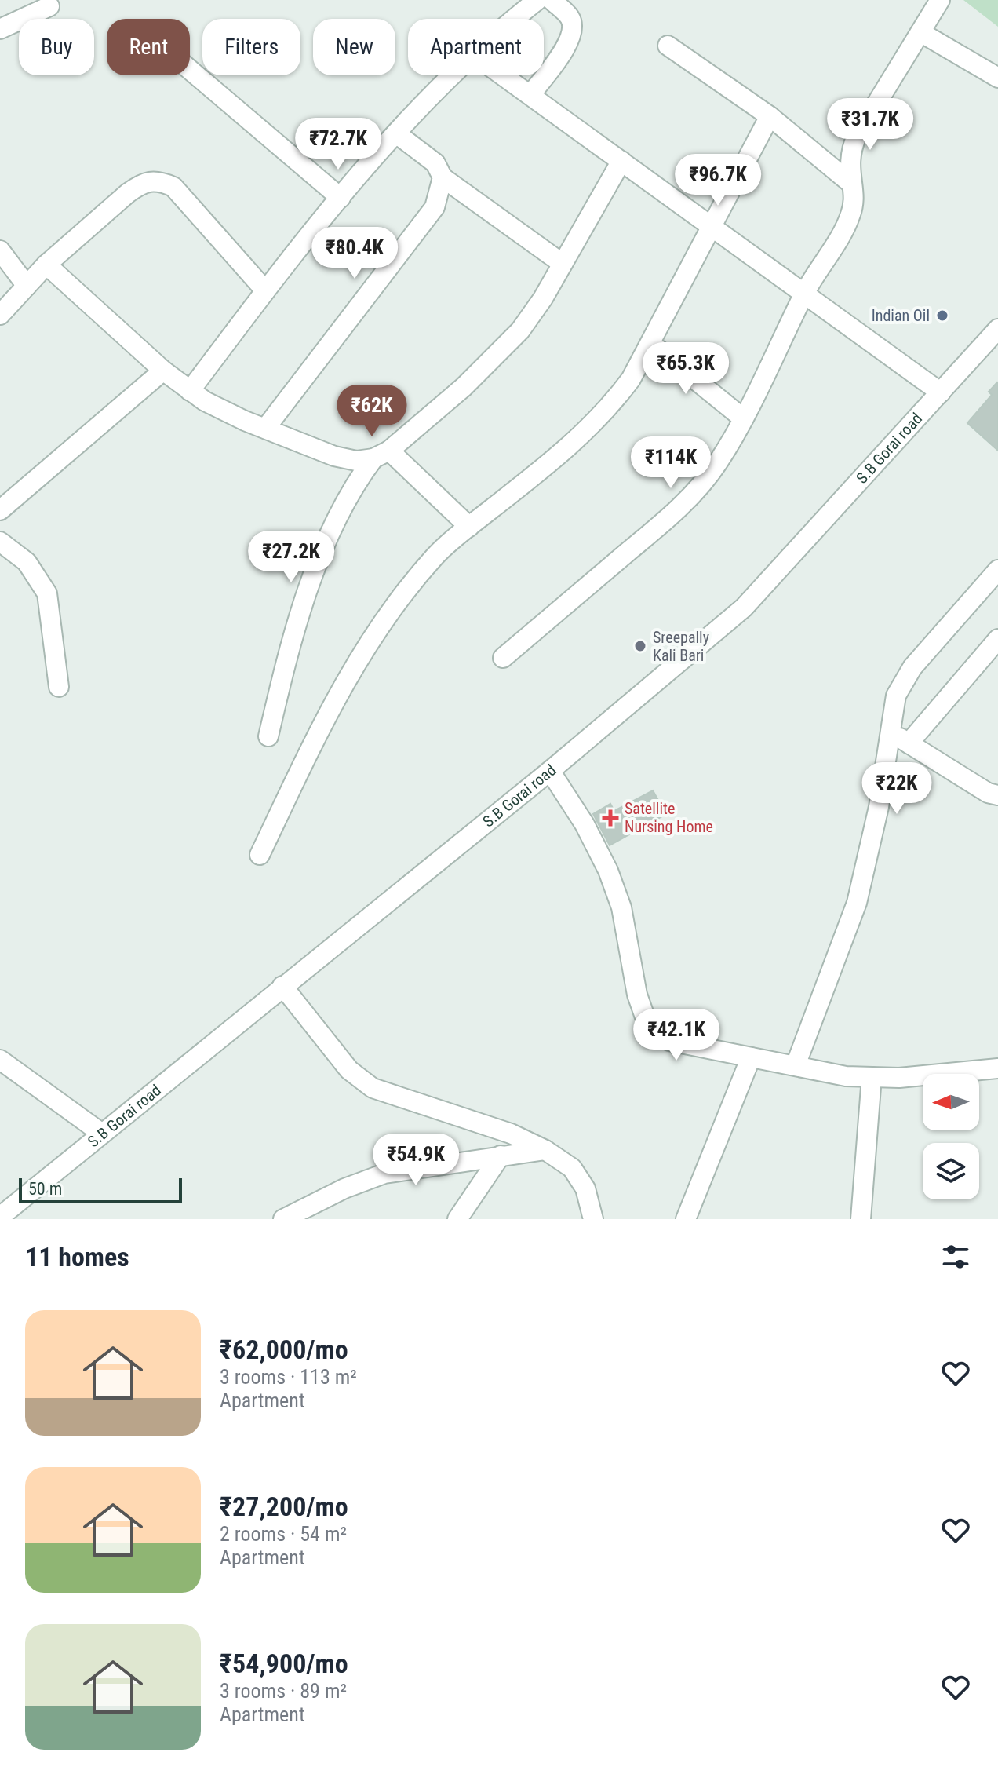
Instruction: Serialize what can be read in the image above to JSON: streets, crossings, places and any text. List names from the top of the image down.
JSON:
{
  "streets": {
    "street": ["S.B Gorai road"]
  },
  "places": {
    "other": ["Indian Oil", "Sreepally Kali Bari"],
    "health": ["Satellite Nursing Home"]
  },
  "scale_bar": "50 m",
  "north": "left",
  "page": {
    "chip": [
      "Buy",
      "Rent",
      "Filters",
      "New",
      "Apartment"
    ],
    "price": [
      "₹31.7K",
      "₹72.7K",
      "₹96.7K",
      "₹80.4K",
      "₹65.3K",
      "₹62K",
      "₹114K",
      "₹27.2K",
      "₹22K",
      "₹42.1K",
      "₹54.9K"
    ],
    "scale": "50 m",
    "heading": "11 homes",
    "list": [
      {
        "name": "₹62,000/mo",
        "note": "3 rooms · 113 m² · Apartment"
      },
      {
        "name": "₹27,200/mo",
        "note": "2 rooms · 54 m² · Apartment"
      },
      {
        "name": "₹54,900/mo",
        "note": "3 rooms · 89 m² · Apartment"
      }
    ]
  }
}
